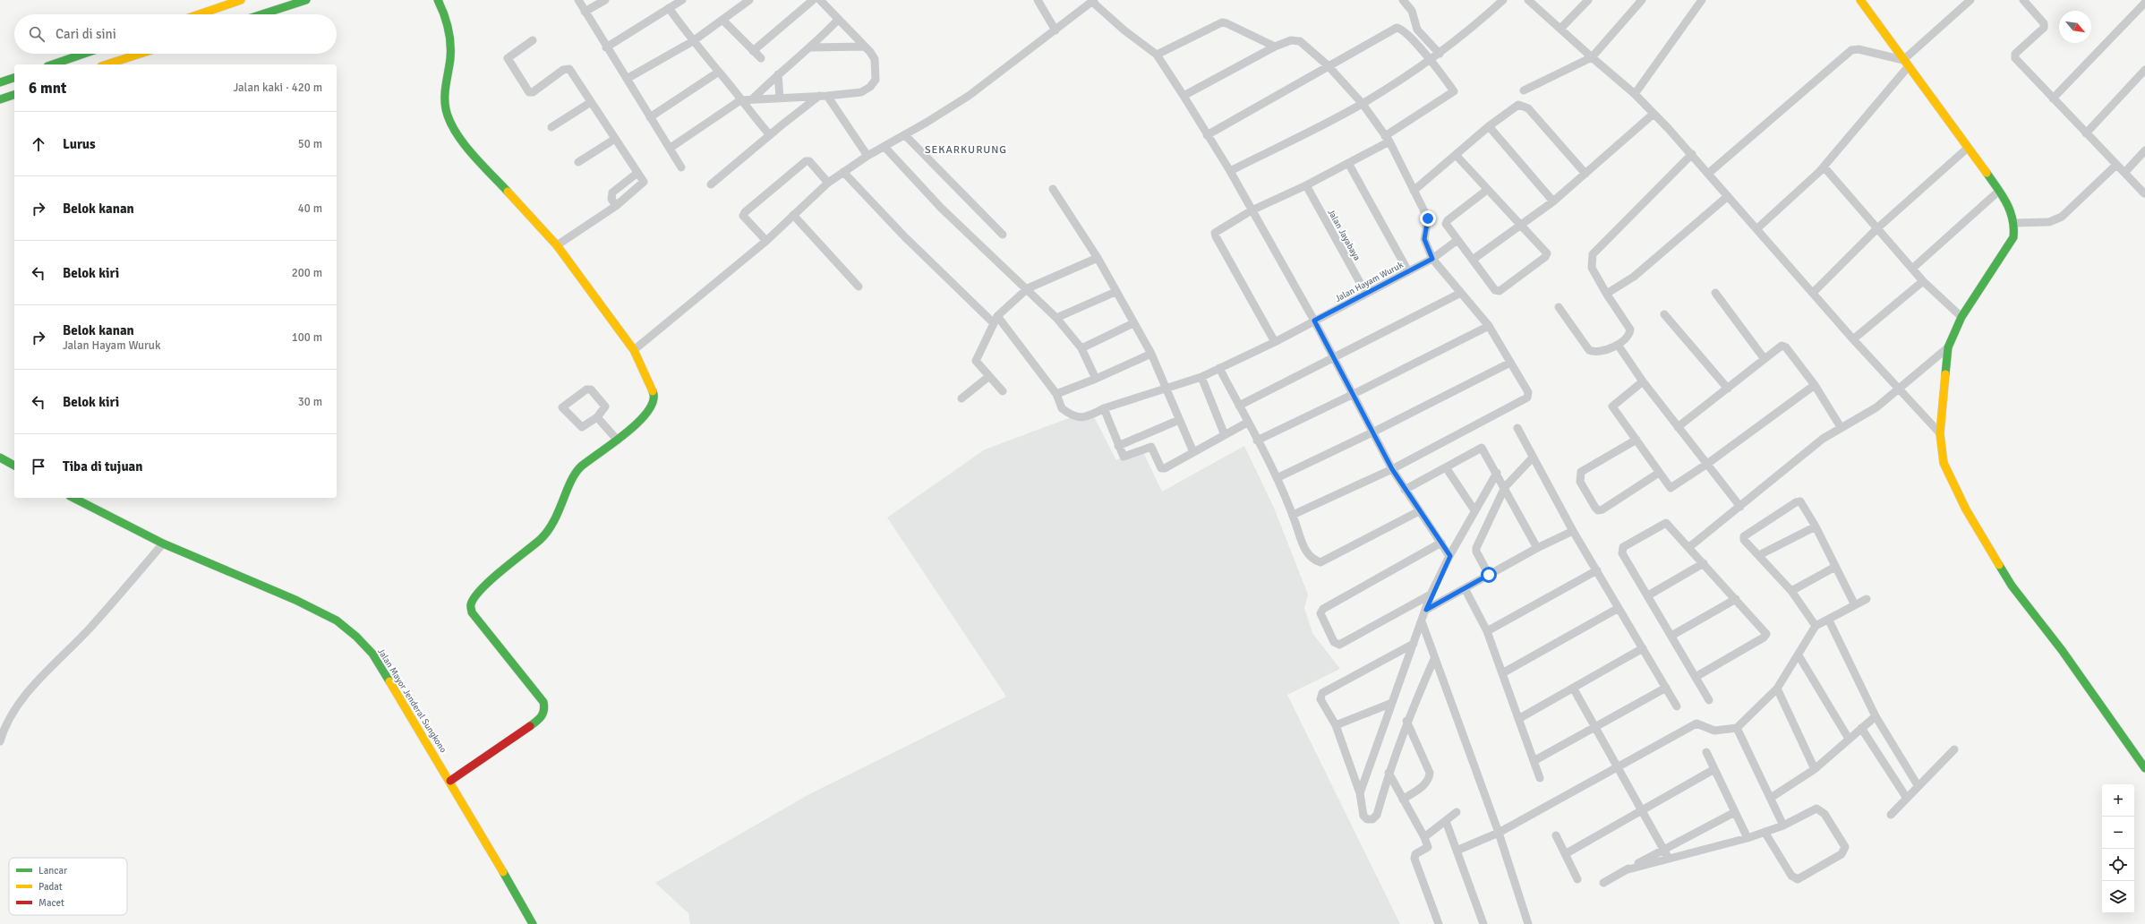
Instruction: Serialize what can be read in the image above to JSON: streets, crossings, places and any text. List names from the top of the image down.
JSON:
{
  "streets": {
    "main road": ["Jalan Mayor Jenderal Sungkono"],
    "street": ["Jalan Jayabaya", "Jalan Hayam Wuruk"]
  },
  "crossings": [
    ["Jalan Jayabaya", "Jalan Hayam Wuruk"]
  ],
  "districts": ["SEKARKURUNG"],
  "legend": ["Lancar", "Padat", "Macet"],
  "north": "bottom right",
  "page": {
    "search": "Cari di sini",
    "heading": ["6 mnt", "Jalan kaki · 420 m"],
    "list": [
      ["Lurus", "50 m"],
      ["Belok kanan", "40 m"],
      ["Belok kiri", "200 m"],
      ["Belok kanan", "Jalan Hayam Wuruk", "100 m"],
      ["Belok kiri", "30 m"],
      "Tiba di tujuan"
    ],
    "map_buttons": ["+", "−"]
  }
}
